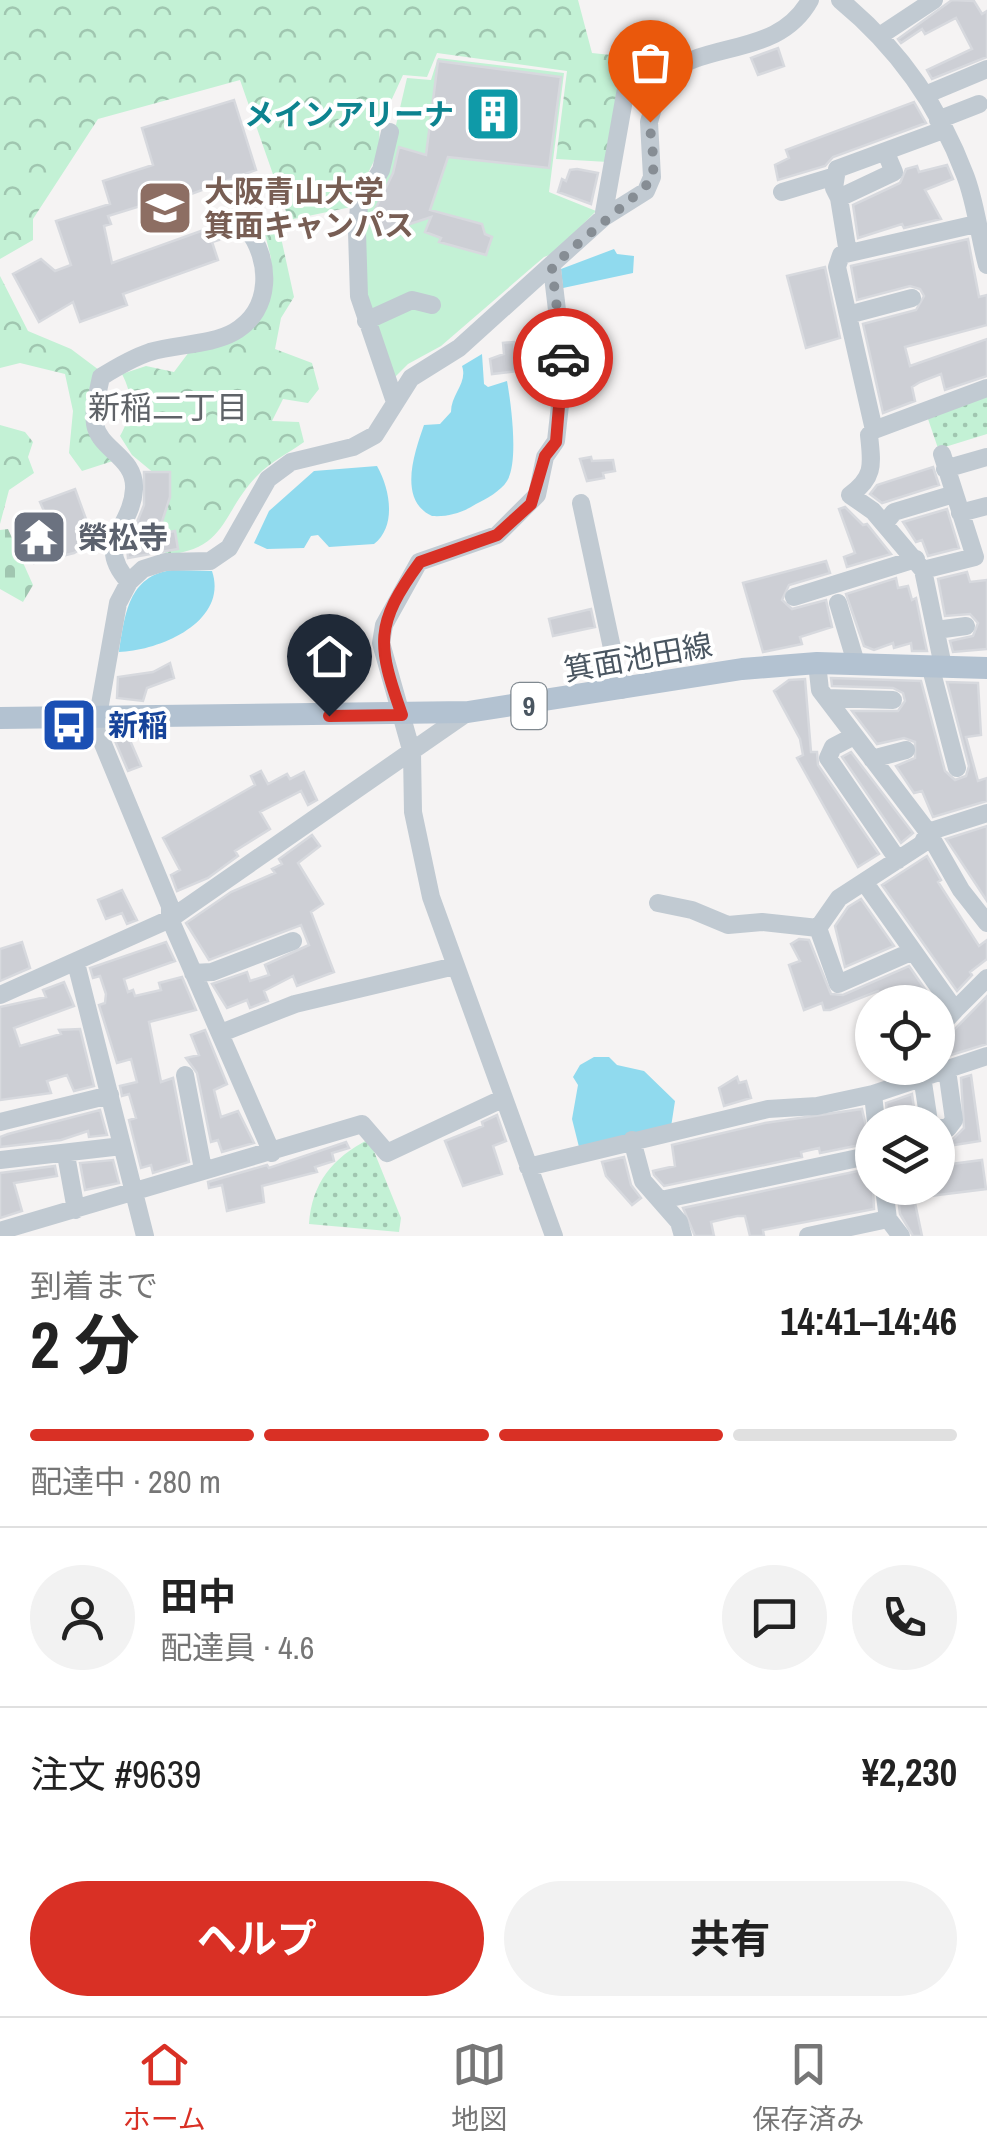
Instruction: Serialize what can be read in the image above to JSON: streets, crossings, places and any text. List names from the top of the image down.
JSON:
{
  "streets": {
    "main road": ["箕面池田線", "9"]
  },
  "districts": ["新稲二丁目"],
  "places": {
    "building": ["メインアリーナ"],
    "school or university": ["大阪青山大学 箕面キャンパス"],
    "temple": ["榮松寺"],
    "bus stop": ["新稲"]
  },
  "page": {
    "heading": ["2 分", "到着まで", "14:41–14:46"],
    "panel": [
      "田中",
      "配達員 · 4.6",
      "注文 #9639",
      "¥2,230"
    ],
    "bar": "配達中 · 280 m",
    "buttons": ["ヘルプ", "共有"],
    "tabs": ["ホーム", "地図", "保存済み"]
  }
}
